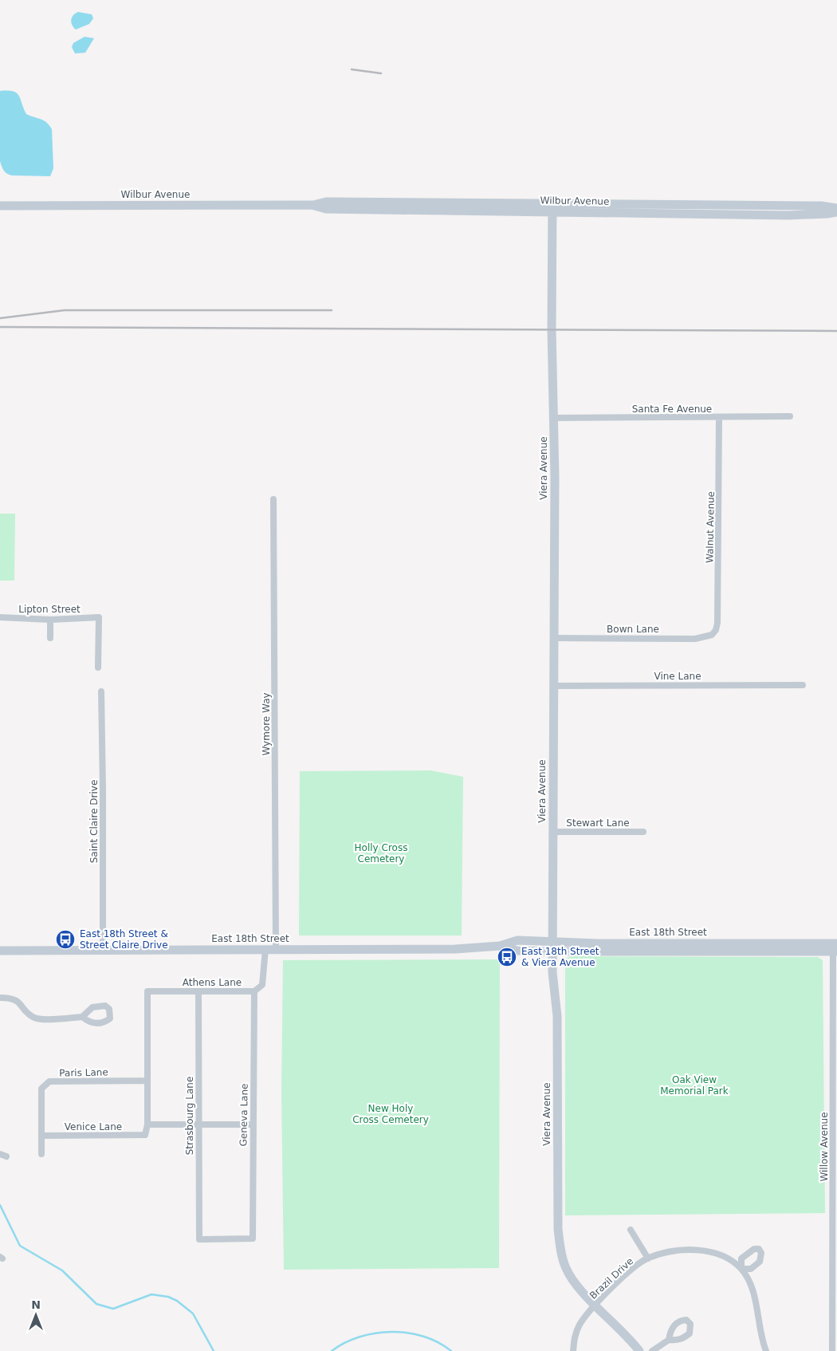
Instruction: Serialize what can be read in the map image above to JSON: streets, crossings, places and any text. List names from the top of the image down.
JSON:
{
  "streets": {
    "main road": ["Wilbur Avenue", "Viera Avenue", "East 18th Street"],
    "street": [
      "Santa Fe Avenue",
      "Walnut Avenue",
      "Lipton Street",
      "Bown Lane",
      "Vine Lane",
      "Wymore Way",
      "Saint Claire Drive",
      "Stewart Lane",
      "Athens Lane",
      "Paris Lane",
      "Geneva Lane",
      "Strasbourg Lane",
      "Venice Lane",
      "Willow Avenue",
      "Brazil Drive"
    ]
  },
  "crossings": [
    ["Wilbur Avenue", "Viera Avenue"],
    ["Santa Fe Avenue", "Viera Avenue"],
    ["Santa Fe Avenue", "Walnut Avenue"],
    ["Viera Avenue", "Bown Lane"],
    ["Viera Avenue", "Vine Lane"],
    ["Viera Avenue", "Stewart Lane"],
    ["Viera Avenue", "East 18th Street"],
    ["Viera Avenue", "Brazil Drive"],
    ["Walnut Avenue", "Bown Lane"],
    ["Wymore Way", "East 18th Street"],
    ["Saint Claire Drive", "East 18th Street"],
    ["East 18th Street", "Athens Lane"],
    ["East 18th Street", "Willow Avenue"],
    ["Athens Lane", "Paris Lane"],
    ["Athens Lane", "Geneva Lane"],
    ["Athens Lane", "Strasbourg Lane"],
    ["Paris Lane", "Venice Lane"],
    ["Geneva Lane", "Strasbourg Lane"]
  ],
  "parks": ["Holly Cross Cemetery", "Oak View Memorial Park", "New Holy Cross Cemetery"],
  "places": {
    "bus stop": ["East 18th Street & Street Claire Drive", "East 18th Street & Viera Avenue"]
  },
  "north": "top"
}
